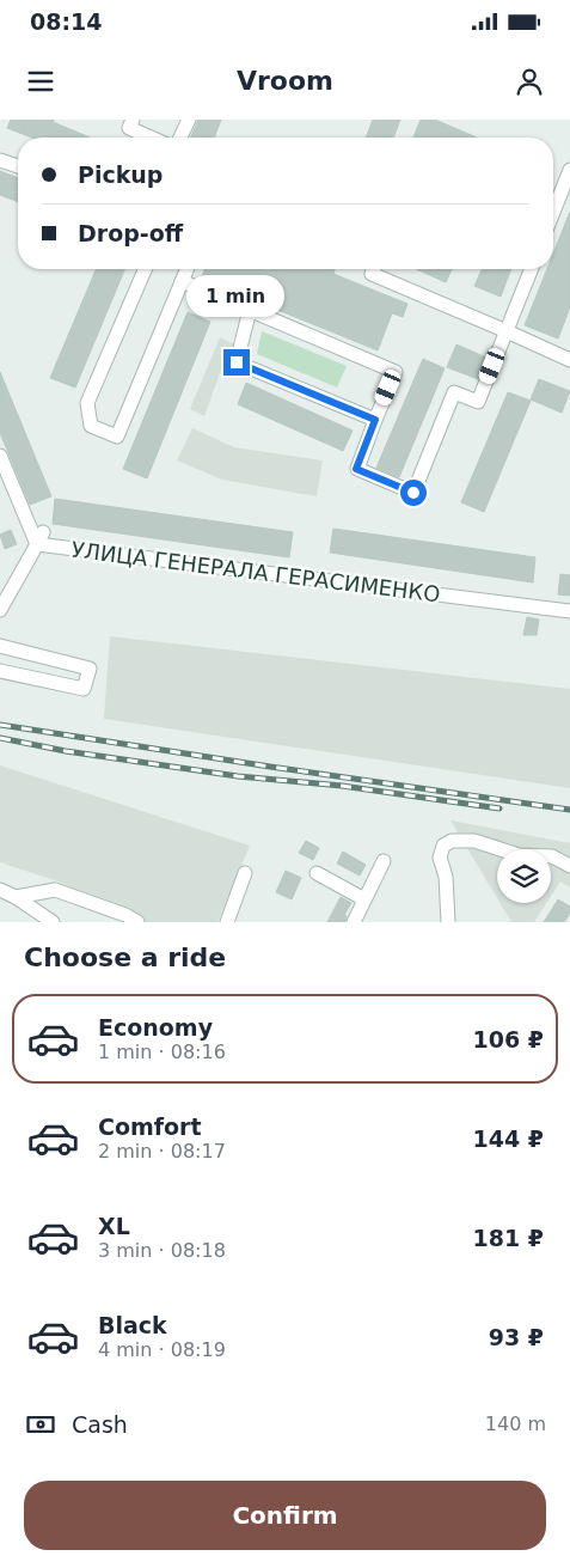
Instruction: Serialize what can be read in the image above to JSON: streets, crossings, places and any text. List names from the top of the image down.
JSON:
{
  "streets": {
    "street": ["УЛИЦА ГЕНЕРАЛА ГЕРАСИМЕНКО"]
  },
  "page": {
    "status": "08:14",
    "header": "Vroom",
    "banner": ["Pickup", "Drop-off"],
    "bubble": "1 min",
    "heading": "Choose a ride",
    "list": [
      {
        "name": "Economy",
        "note": "1 min · 08:16",
        "value": "106 ₽"
      },
      {
        "name": "Comfort",
        "note": "2 min · 08:17",
        "value": "144 ₽"
      },
      {
        "name": "XL",
        "note": "3 min · 08:18",
        "value": "181 ₽"
      },
      {
        "name": "Black",
        "note": "4 min · 08:19",
        "value": "93 ₽"
      }
    ],
    "pay": ["Cash", "140 m"],
    "buttons": "Confirm"
  }
}
